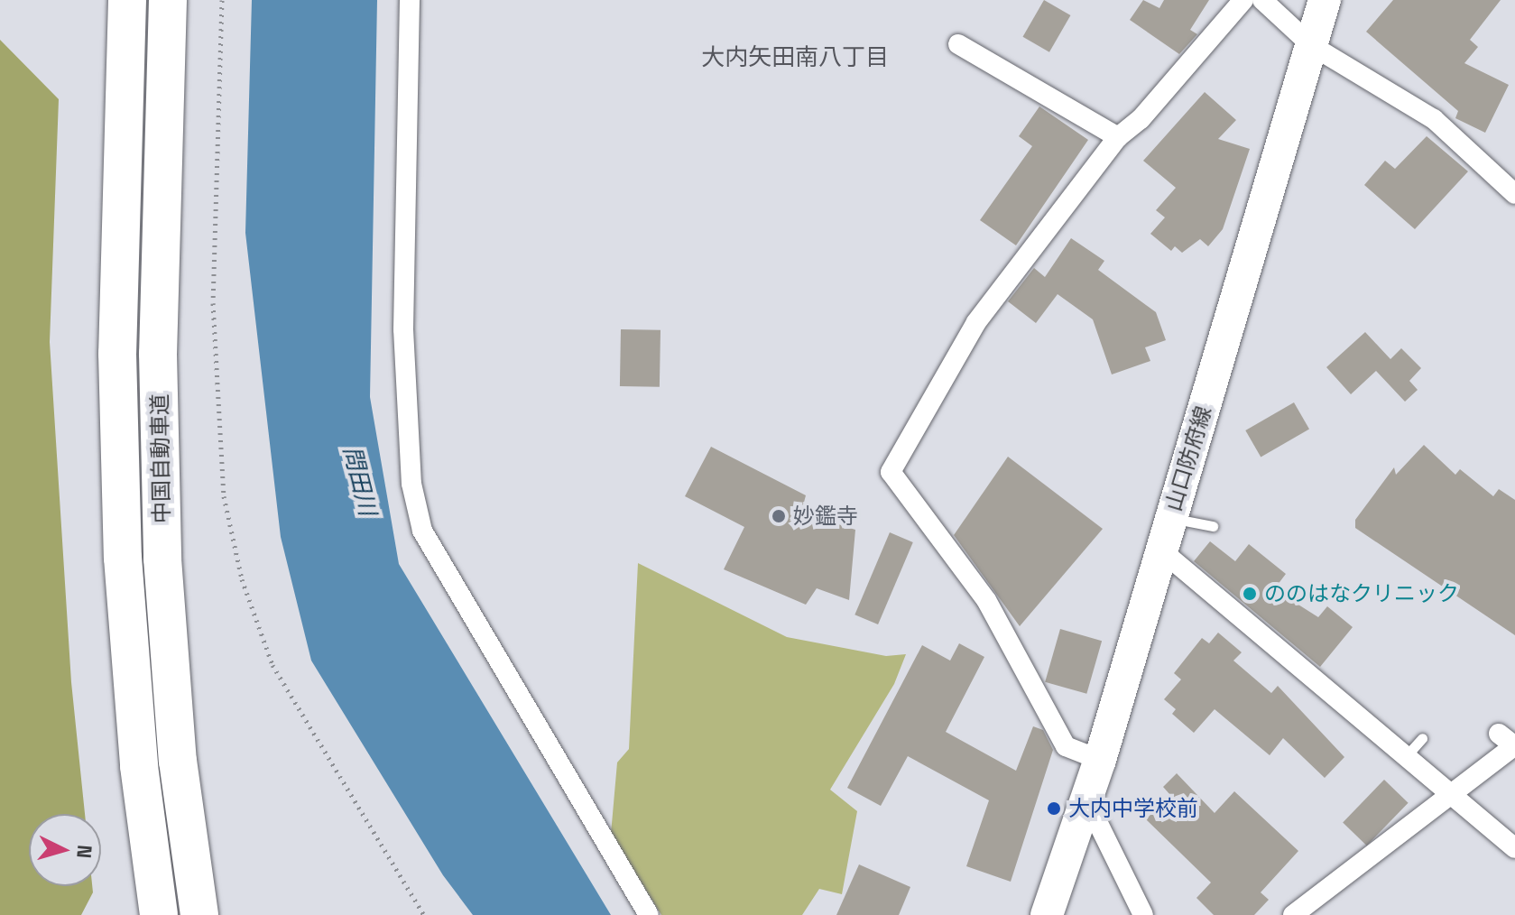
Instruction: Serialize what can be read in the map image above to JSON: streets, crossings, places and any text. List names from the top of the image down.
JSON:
{
  "streets": {
    "highway": ["中国自動車道"],
    "main road": ["山口防府線"]
  },
  "districts": ["大内矢田南八丁目"],
  "water": ["問田川"],
  "places": ["妙鑑寺", "ののはなクリニック", "大内中学校前"],
  "north": "right"
}
